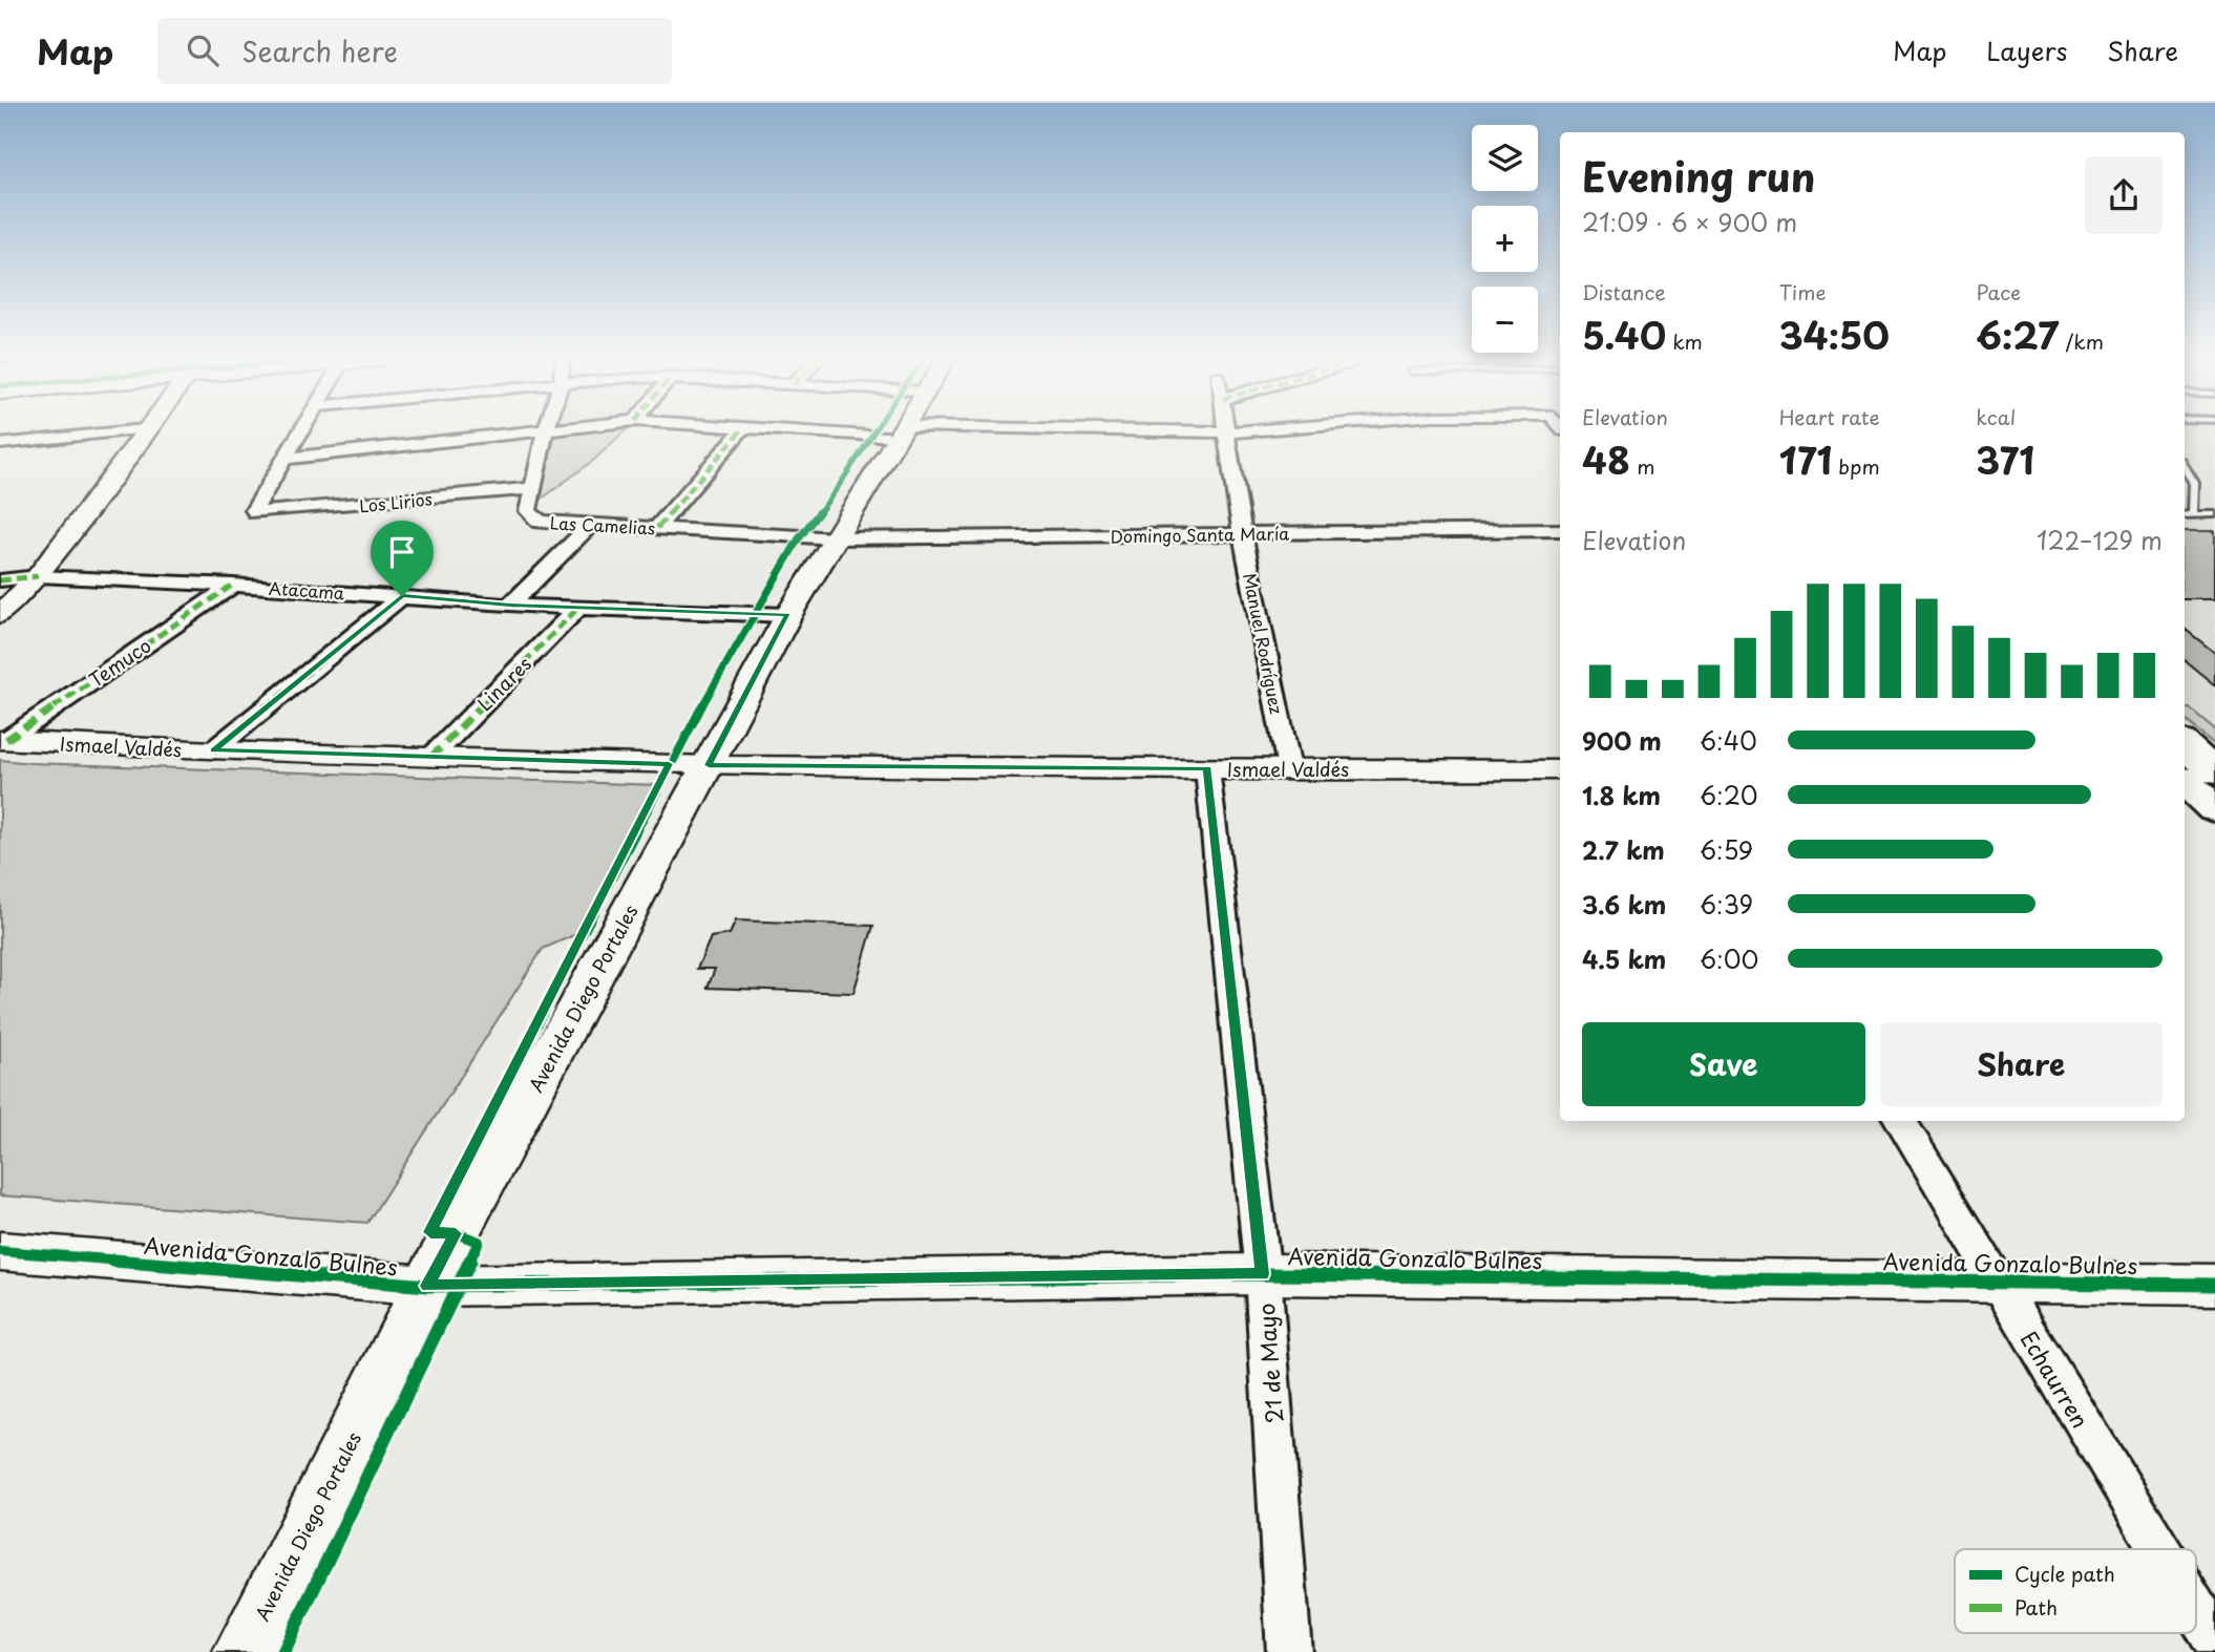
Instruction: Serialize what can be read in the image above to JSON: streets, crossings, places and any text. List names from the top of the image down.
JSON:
{
  "streets": {
    "main road": ["Avenida Diego Portales"],
    "street": [
      "Los Lirios",
      "Las Camelias",
      "Domingo Santa María",
      "Atacama",
      "Manuel Rodríguez",
      "Temuco",
      "Linares",
      "Ismael Valdés",
      "Avenida Gonzalo Bulnes",
      "21 de Mayo",
      "Echaurren"
    ]
  },
  "crossings": [
    ["Los Lirios", "Las Camelias"],
    ["Las Camelias", "Domingo Santa María"],
    ["Las Camelias", "Avenida Diego Portales"],
    ["Domingo Santa María", "Manuel Rodríguez"],
    ["Domingo Santa María", "Avenida Diego Portales"],
    ["Atacama", "Temuco"],
    ["Atacama", "Linares"],
    ["Atacama", "Avenida Diego Portales"],
    ["Manuel Rodríguez", "Ismael Valdés"],
    ["Temuco", "Ismael Valdés"],
    ["Linares", "Ismael Valdés"],
    ["Ismael Valdés", "Avenida Diego Portales"],
    ["Ismael Valdés", "21 de Mayo"],
    ["Avenida Diego Portales", "Avenida Gonzalo Bulnes"],
    ["Avenida Gonzalo Bulnes", "21 de Mayo"],
    ["Avenida Gonzalo Bulnes", "Echaurren"]
  ],
  "legend": ["Cycle path", "Path"],
  "page": {
    "header": "Map",
    "search": "Search here",
    "nav": ["Map", "Layers", "Share"],
    "map_buttons": ["+", "−"],
    "heading": ["Evening run", "21:09 · 6 × 900 m"],
    "stats": [
      ["Distance", "5.40 km"],
      ["Time", "34:50"],
      ["Pace", "6:27 /km"],
      ["Elevation", "48 m"],
      ["Heart rate", "171 bpm"],
      ["kcal", "371"]
    ],
    "chart": ["Elevation", "122–129 m"],
    "list": [
      {
        "name": "900 m",
        "note": "6:40"
      },
      {
        "name": "1.8 km",
        "note": "6:20"
      },
      {
        "name": "2.7 km",
        "note": "6:59"
      },
      {
        "name": "3.6 km",
        "note": "6:39"
      },
      {
        "name": "4.5 km",
        "note": "6:00"
      }
    ],
    "buttons": ["Save", "Share"]
  }
}
